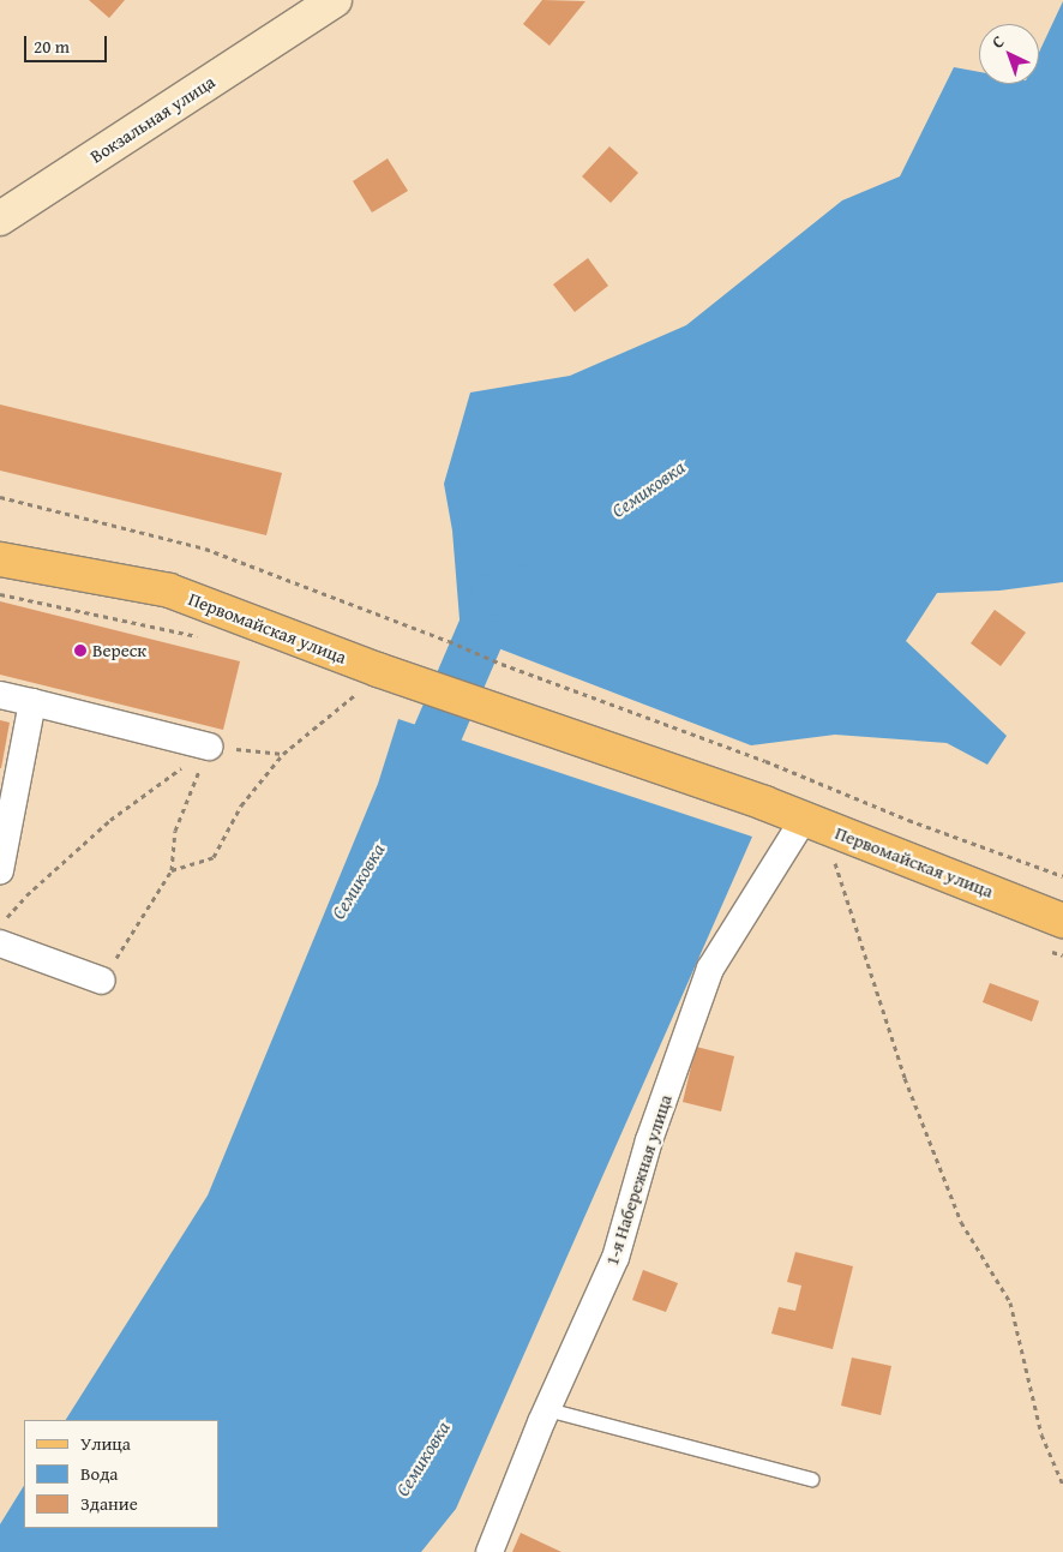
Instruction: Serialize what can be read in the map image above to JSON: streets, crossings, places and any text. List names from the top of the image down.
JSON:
{
  "streets": {
    "main road": ["Вокзальная улица", "Первомайская улица"],
    "street": ["1-я Набережная улица"]
  },
  "crossings": [
    ["Первомайская улица", "1-я Набережная улица"]
  ],
  "water": ["Семиковка"],
  "places": ["Вереск"],
  "legend": ["Улица", "Вода", "Здание"],
  "scale_bar": "20 m",
  "north": "top left"
}
